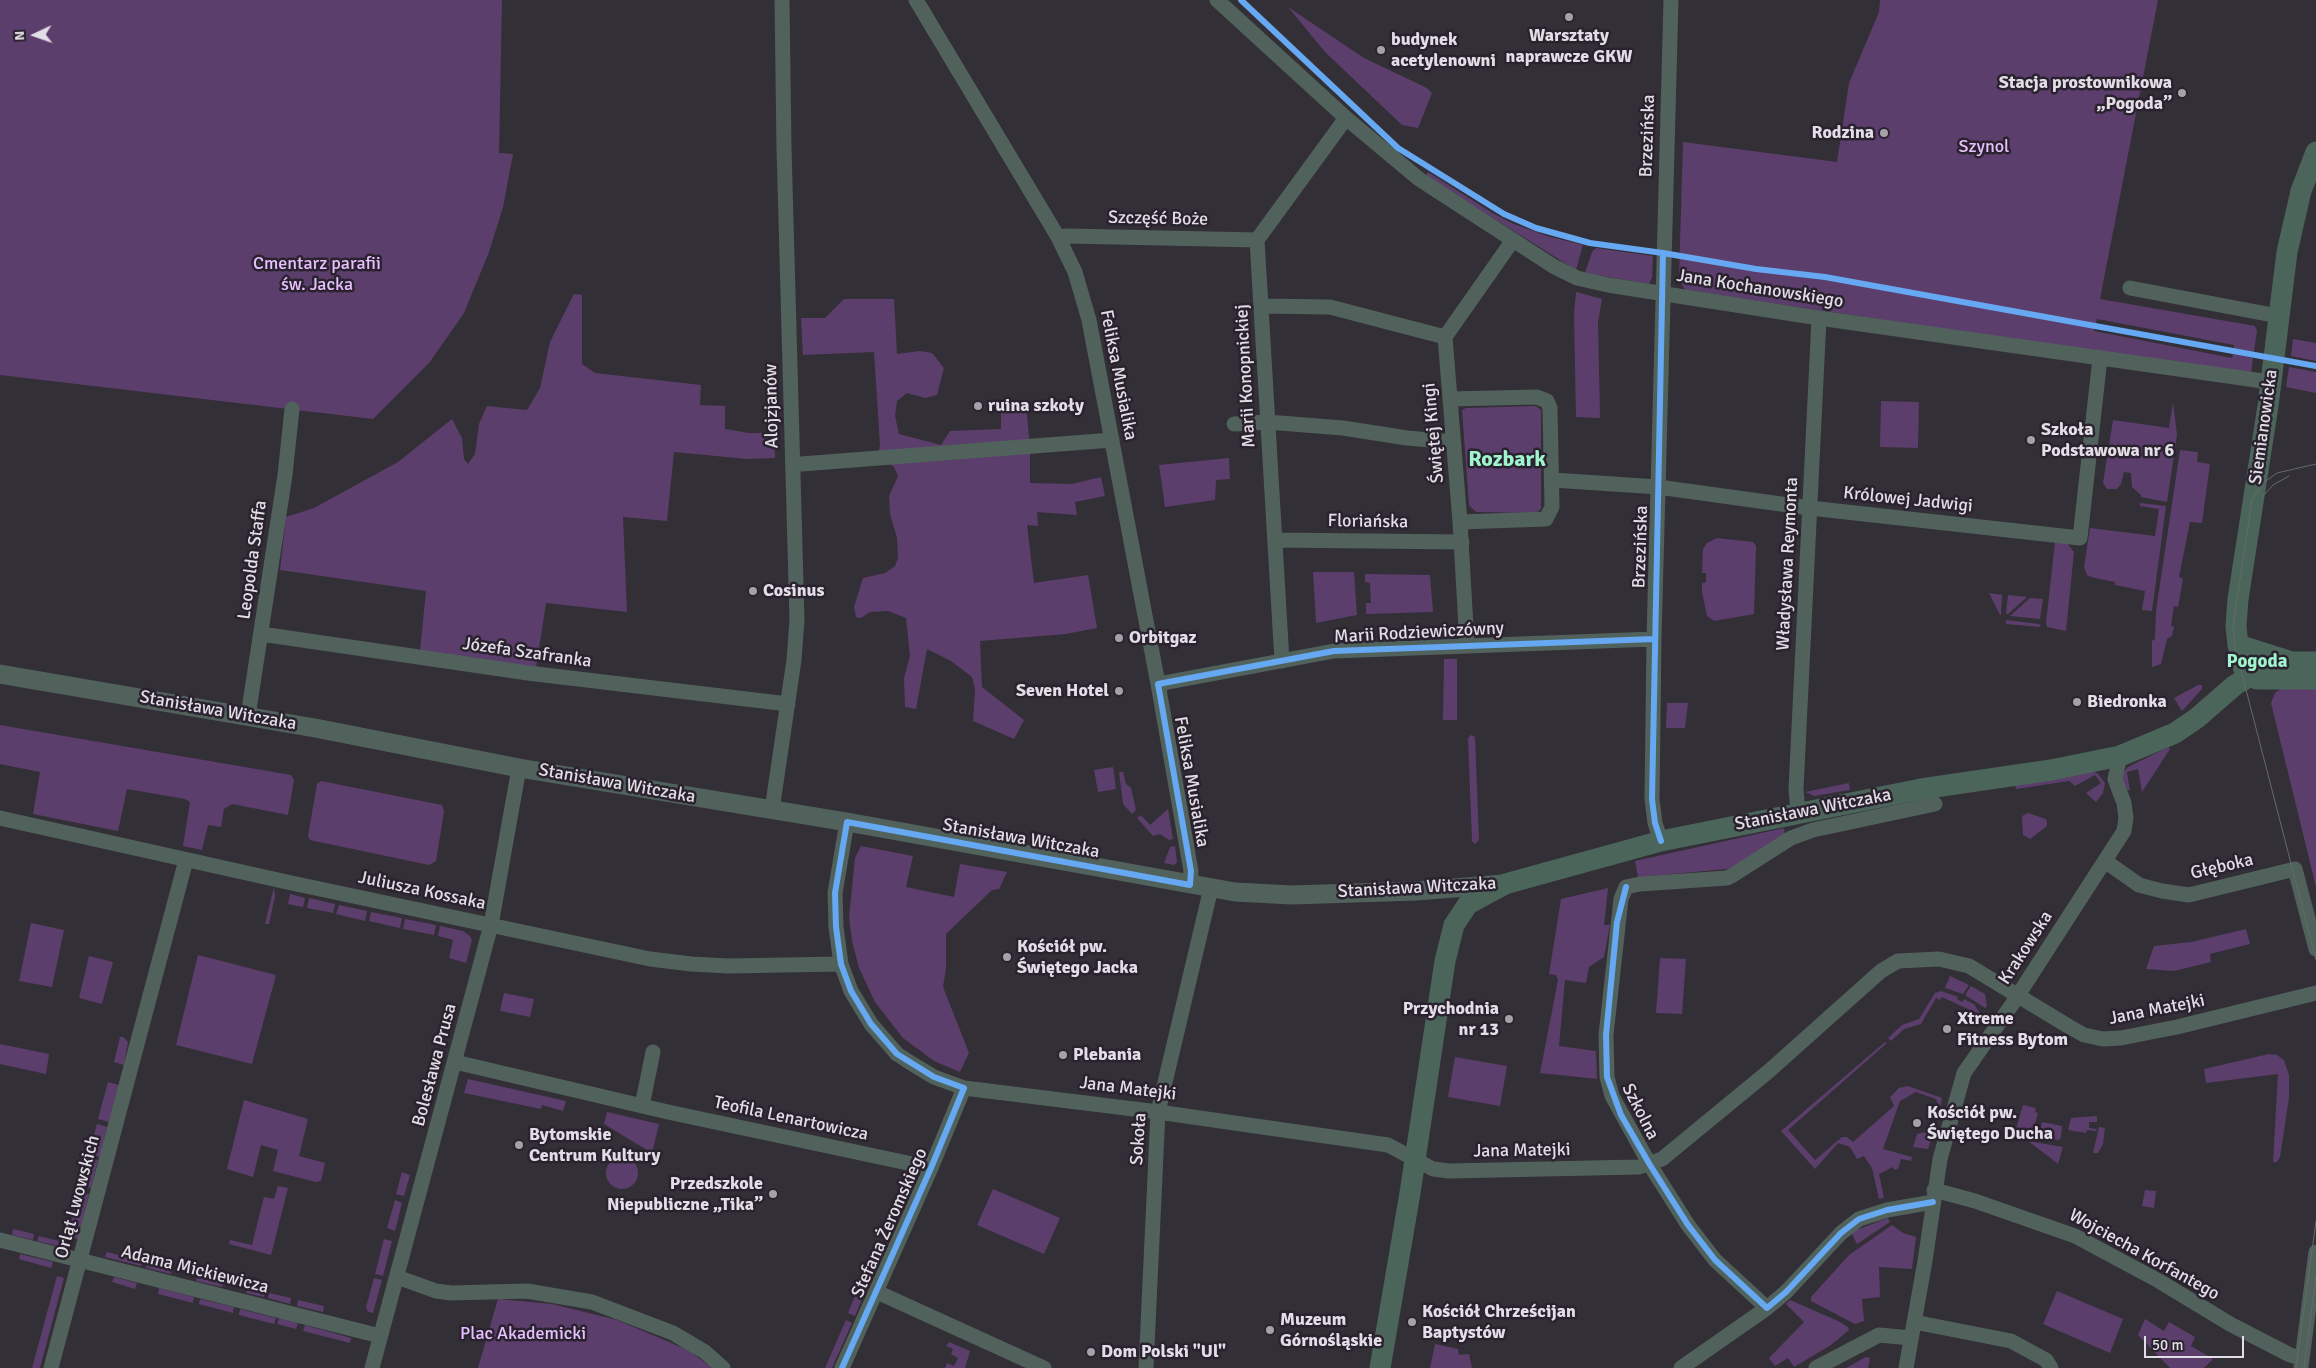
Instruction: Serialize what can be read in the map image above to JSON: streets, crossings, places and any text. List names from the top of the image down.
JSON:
{
  "streets": {
    "main road": ["Siemianowicka", "Stanisława Witczaka"],
    "street": [
      "Brzezińska",
      "Szczęść Boże",
      "Jana Kochanowskiego",
      "Feliksa Musialika",
      "Marii Konopnickiej",
      "Alojzjanów",
      "Świętej Kingi",
      "Królowej Jadwigi",
      "Floriańska",
      "Leopolda Staffa",
      "Władysława Reymonta",
      "Marii Rodziewiczówny",
      "Józefa Szafranka",
      "Głęboka",
      "Juliusza Kossaka",
      "Krakowska",
      "Jana Matejki",
      "Bolesława Prusa",
      "Szkolna",
      "Teofila Lenartowicza",
      "Sokoła",
      "Orląt Lwowskich",
      "Stefana Żeromskiego",
      "Wojciecha Korfantego",
      "Adama Mickiewicza"
    ]
  },
  "crossings": [
    ["Brzezińska", "Jana Kochanowskiego"],
    ["Brzezińska", "Królowej Jadwigi"],
    ["Brzezińska", "Marii Rodziewiczówny"],
    ["Brzezińska", "Stanisława Witczaka"],
    ["Szczęść Boże", "Feliksa Musialika"],
    ["Szczęść Boże", "Marii Konopnickiej"],
    ["Jana Kochanowskiego", "Siemianowicka"],
    ["Jana Kochanowskiego", "Królowej Jadwigi"],
    ["Jana Kochanowskiego", "Władysława Reymonta"],
    ["Feliksa Musialika", "Marii Rodziewiczówny"],
    ["Feliksa Musialika", "Stanisława Witczaka"],
    ["Marii Konopnickiej", "Floriańska"],
    ["Marii Konopnickiej", "Marii Rodziewiczówny"],
    ["Alojzjanów", "Józefa Szafranka"],
    ["Alojzjanów", "Stanisława Witczaka"],
    ["Siemianowicka", "Stanisława Witczaka"],
    ["Świętej Kingi", "Floriańska"],
    ["Świętej Kingi", "Marii Rodziewiczówny"],
    ["Królowej Jadwigi", "Władysława Reymonta"],
    ["Leopolda Staffa", "Józefa Szafranka"],
    ["Leopolda Staffa", "Stanisława Witczaka"],
    ["Władysława Reymonta", "Stanisława Witczaka"],
    ["Stanisława Witczaka", "Krakowska"],
    ["Stanisława Witczaka", "Jana Matejki"],
    ["Stanisława Witczaka", "Bolesława Prusa"],
    ["Stanisława Witczaka", "Sokoła"],
    ["Głęboka", "Krakowska"],
    ["Juliusza Kossaka", "Jana Matejki"],
    ["Juliusza Kossaka", "Bolesława Prusa"],
    ["Juliusza Kossaka", "Orląt Lwowskich"],
    ["Krakowska", "Jana Matejki"],
    ["Krakowska", "Wojciecha Korfantego"],
    ["Jana Matejki", "Szkolna"],
    ["Jana Matejki", "Sokoła"],
    ["Jana Matejki", "Stefana Żeromskiego"],
    ["Bolesława Prusa", "Teofila Lenartowicza"],
    ["Bolesława Prusa", "Adama Mickiewicza"],
    ["Szkolna", "Wojciecha Korfantego"],
    ["Teofila Lenartowicza", "Stefana Żeromskiego"],
    ["Orląt Lwowskich", "Adama Mickiewicza"]
  ],
  "districts": ["Rozbark", "Pogoda"],
  "parks": ["Szynol", "Cmentarz parafii św. Jacka", "Plac Akademicki"],
  "places": [
    "Warsztaty naprawcze GKW",
    "budynek acetylenowni",
    "Stacja prostownikowa „Pogoda”",
    "Rodzina",
    "ruina szkoły",
    "Szkoła Podstawowa nr 6",
    "Cosinus",
    "Orbitgaz",
    "Seven Hotel",
    "Biedronka",
    "Kościół pw. Świętego Jacka",
    "Przychodnia nr 13",
    "Xtreme Fitness Bytom",
    "Plebania",
    "Kościół pw. Świętego Ducha",
    "Bytomskie Centrum Kultury",
    "Przedszkole Niepubliczne „Tika”",
    "Kościół Chrześcijan Baptystów",
    "Muzeum Górnośląskie",
    "Dom Polski \"Ul\""
  ],
  "scale_bar": "50 m",
  "north": "left"
}
